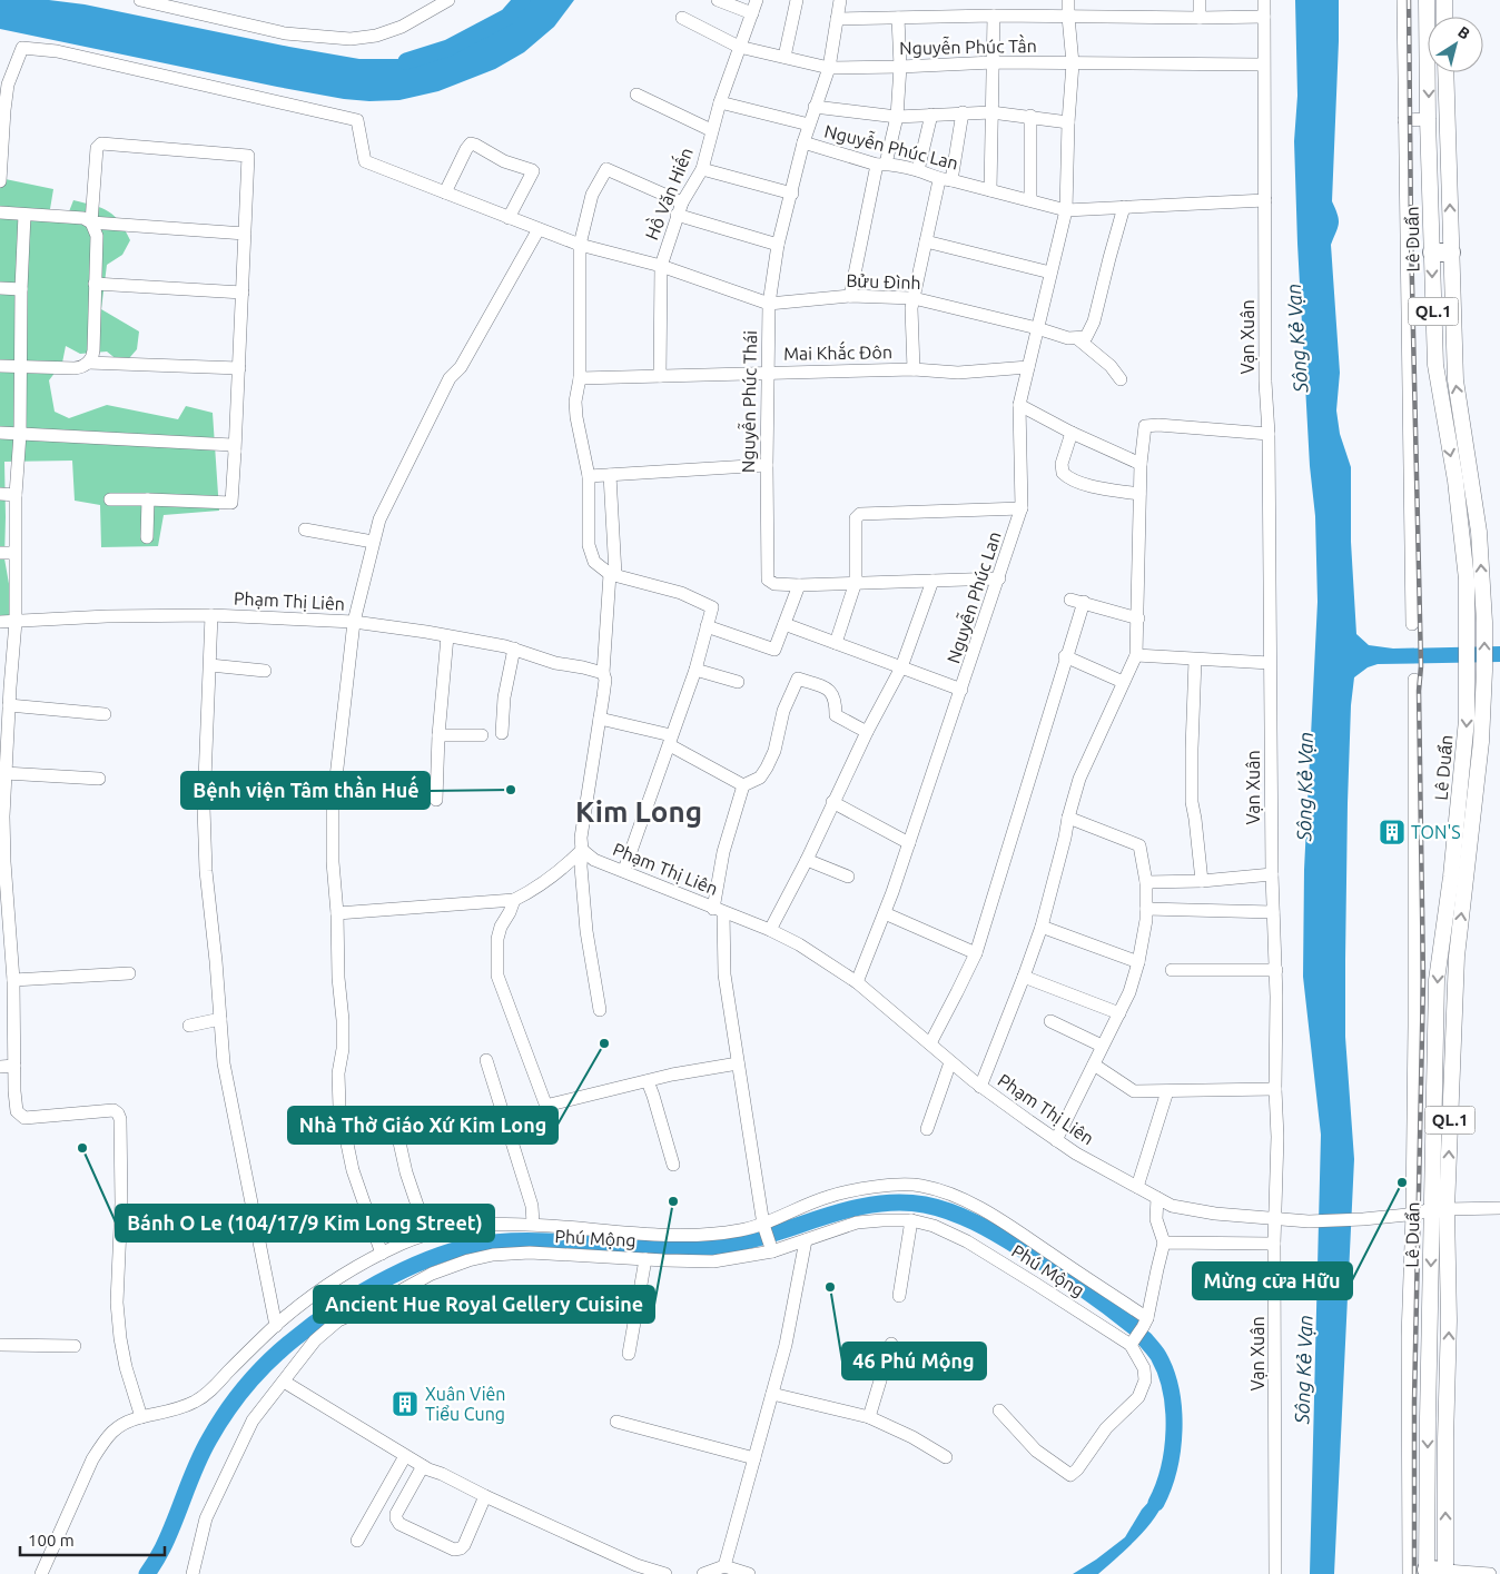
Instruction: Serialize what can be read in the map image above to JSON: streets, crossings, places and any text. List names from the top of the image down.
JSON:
{
  "streets": {
    "main road": ["Lê Duẩn", "QL.1"],
    "street": [
      "Nguyễn Phúc Tần",
      "Nguyễn Phúc Lan",
      "Hồ Văn Hiến",
      "Bửu Đình",
      "Vạn Xuân",
      "Mai Khắc Đôn",
      "Nguyễn Phúc Thái",
      "Phạm Thị Liên",
      "Phú Mộng"
    ]
  },
  "crossings": [
    ["Nguyễn Phúc Tần", "Nguyễn Phúc Lan"],
    ["Nguyễn Phúc Tần", "Hồ Văn Hiến"],
    ["Nguyễn Phúc Tần", "Vạn Xuân"],
    ["Nguyễn Phúc Tần", "Nguyễn Phúc Thái"],
    ["Nguyễn Phúc Lan", "Bửu Đình"],
    ["Nguyễn Phúc Lan", "Mai Khắc Đôn"],
    ["Nguyễn Phúc Lan", "Nguyễn Phúc Thái"],
    ["Nguyễn Phúc Lan", "Phạm Thị Liên"],
    ["Hồ Văn Hiến", "Bửu Đình"],
    ["Hồ Văn Hiến", "Mai Khắc Đôn"],
    ["Lê Duẩn", "Phạm Thị Liên"],
    ["Bửu Đình", "Nguyễn Phúc Thái"],
    ["Vạn Xuân", "Phạm Thị Liên"],
    ["Mai Khắc Đôn", "Nguyễn Phúc Thái"]
  ],
  "districts": ["Kim Long"],
  "water": ["Sông Kẻ Vạn"],
  "places": {
    "other": [
      "Bệnh viện Tâm thần Huế",
      "Nhà Thờ Giáo Xứ Kim Long",
      "Bánh O Le (104/17/9 Kim Long Street)",
      "Mừng cửa Hữu",
      "Ancient Hue Royal Gellery Cuisine",
      "46 Phú Mộng"
    ],
    "building": ["TON'S", "Xuân Viên Tiểu Cung"]
  },
  "scale_bar": "100 m",
  "north": "top right"
}
